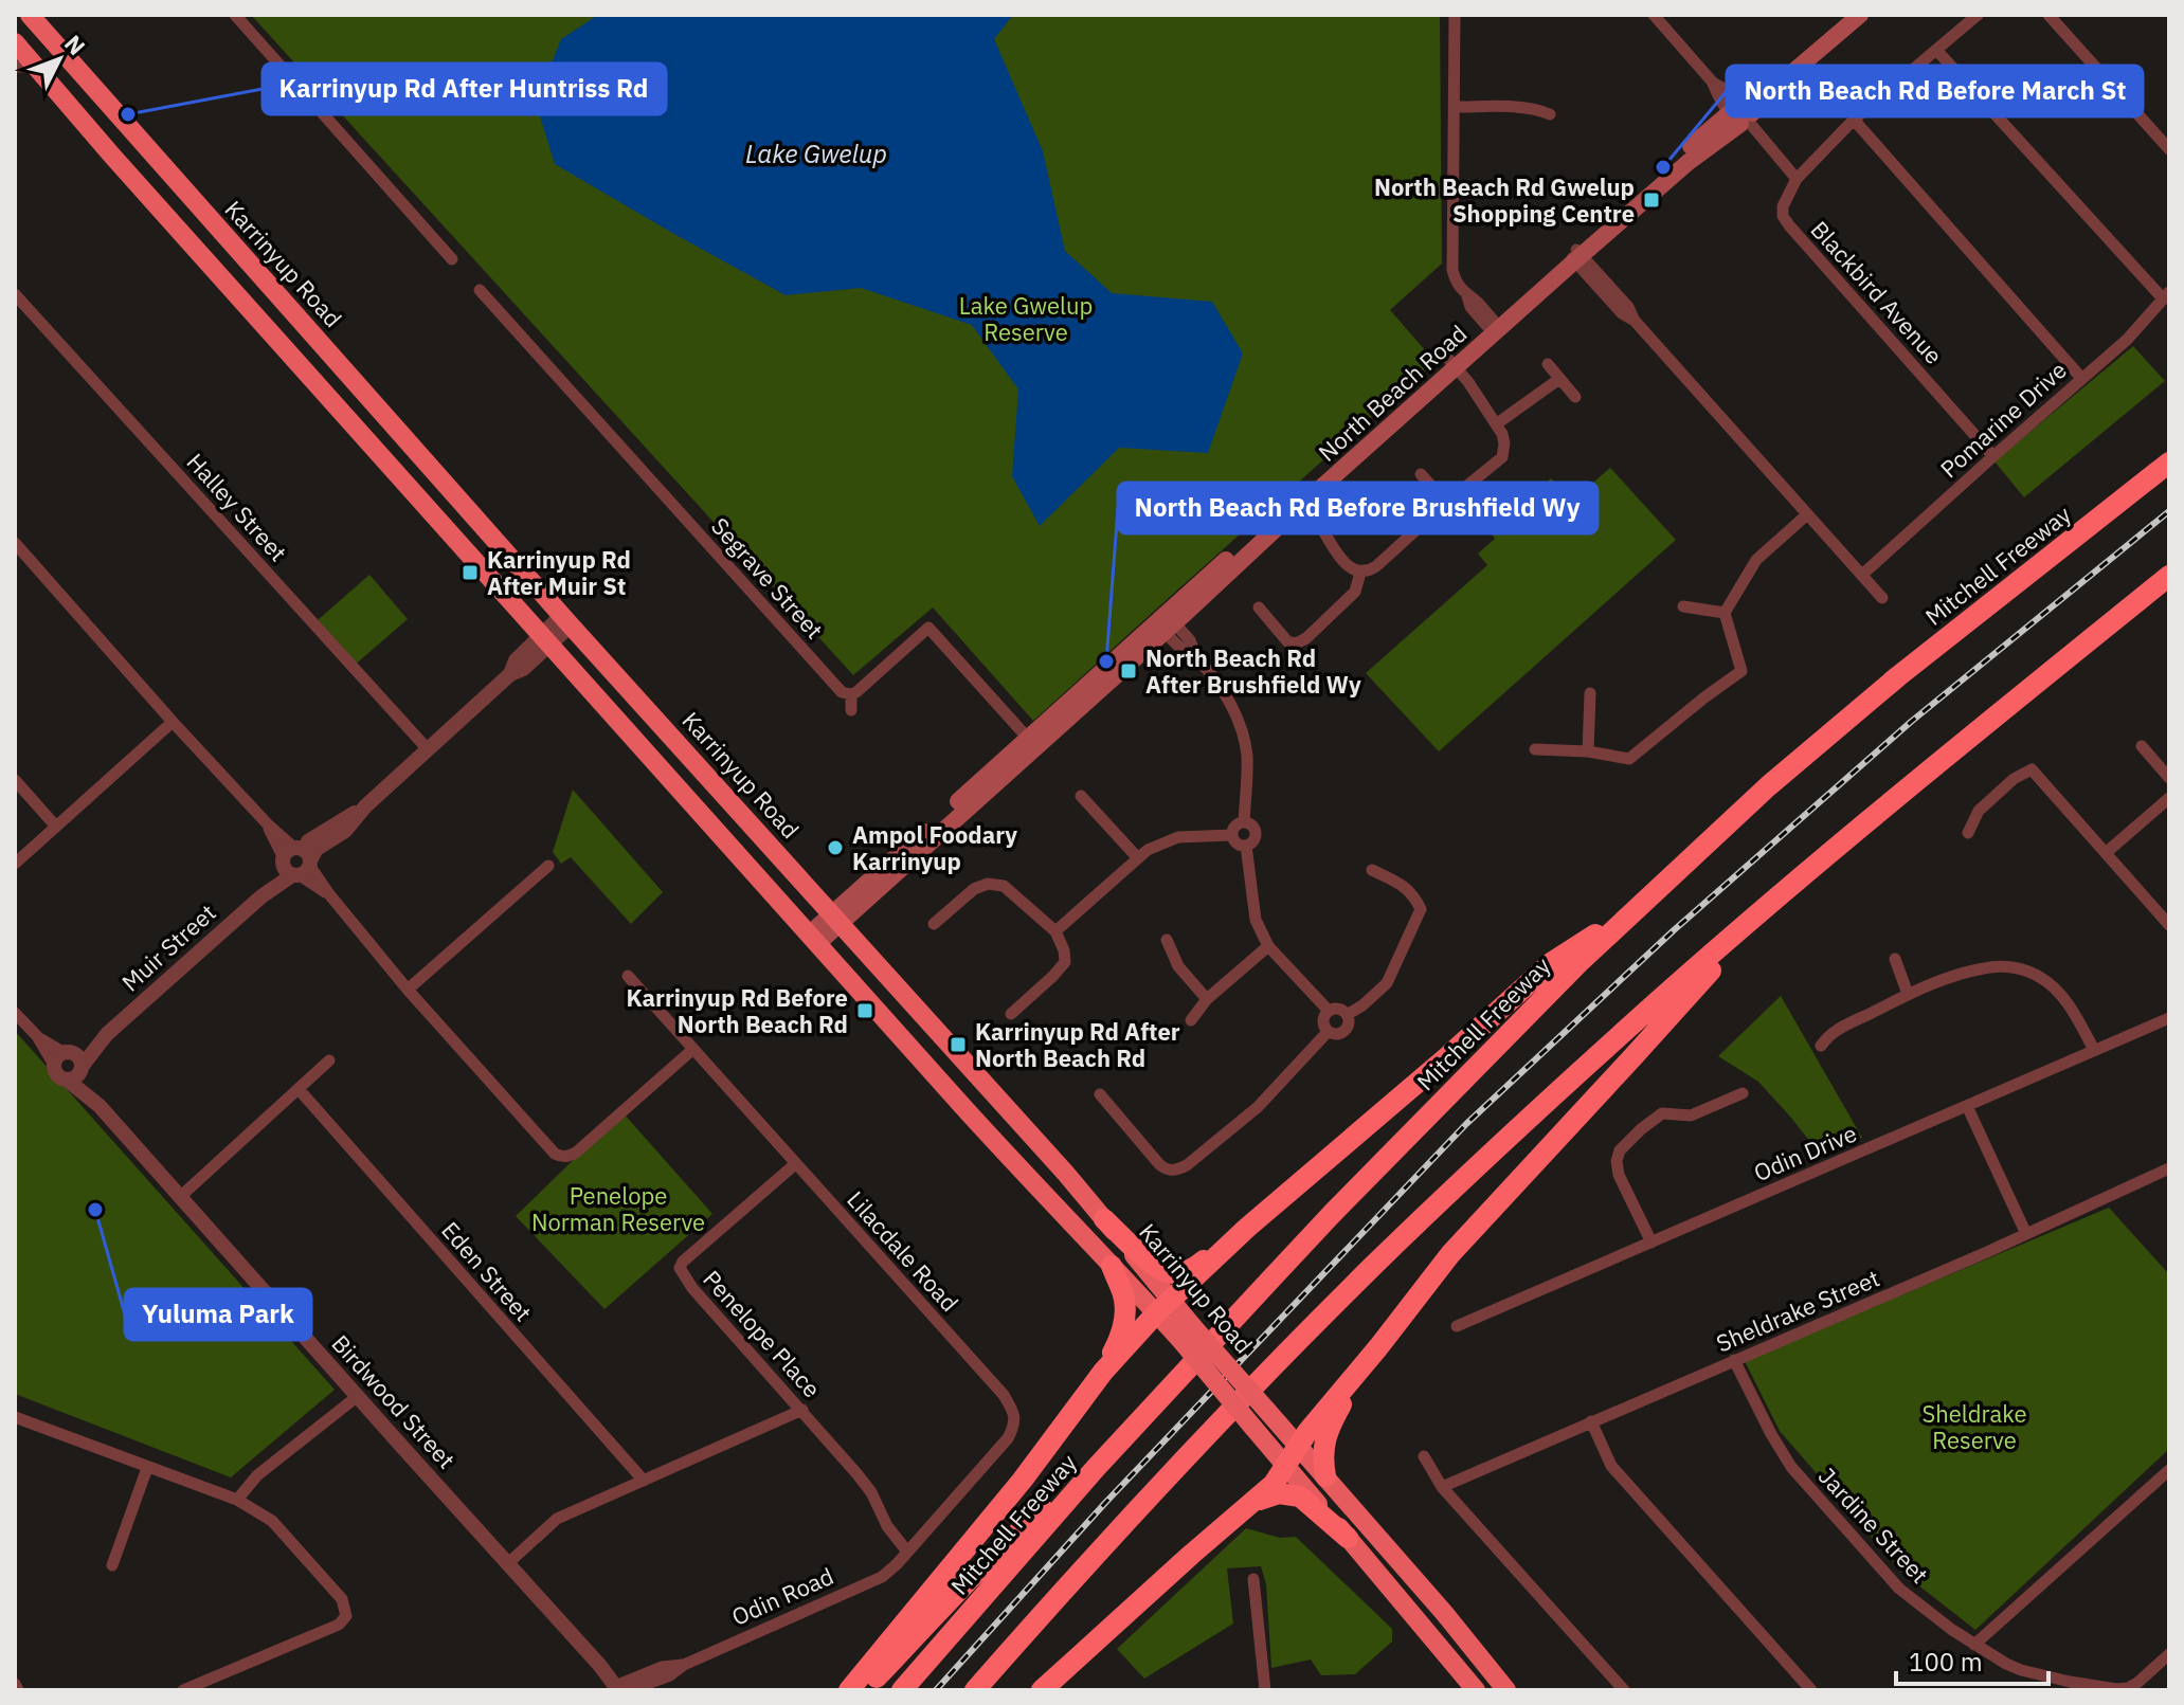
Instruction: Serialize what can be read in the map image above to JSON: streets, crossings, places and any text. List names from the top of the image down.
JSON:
{
  "streets": {
    "highway": ["Karrinyup Road", "Mitchell Freeway"],
    "main road": ["North Beach Road"],
    "street": [
      "Blackbird Avenue",
      "Pomarine Drive",
      "Halley Street",
      "Segrave Street",
      "Muir Street",
      "Odin Drive",
      "Lilacdale Road",
      "Eden Street",
      "Sheldrake Street",
      "Penelope Place",
      "Birdwood Street",
      "Jardine Street",
      "Odin Road"
    ]
  },
  "crossings": [
    ["Karrinyup Road", "North Beach Road"],
    ["Karrinyup Road", "Muir Street"],
    ["Blackbird Avenue", "Pomarine Drive"],
    ["Halley Street", "Muir Street"],
    ["Muir Street", "Birdwood Street"],
    ["Lilacdale Road", "Penelope Place"],
    ["Lilacdale Road", "Odin Road"],
    ["Sheldrake Street", "Jardine Street"],
    ["Birdwood Street", "Odin Road"]
  ],
  "water": ["Lake Gwelup"],
  "parks": ["Lake Gwelup Reserve", "Penelope Norman Reserve", "Sheldrake Reserve"],
  "places": {
    "other": [
      "Karrinyup Rd After Huntriss Rd",
      "North Beach Rd Before March St",
      "North Beach Rd Before Brushfield Wy",
      "Ampol Foodary Karrinyup",
      "Yuluma Park"
    ],
    "transit": [
      "North Beach Rd Gwelup Shopping Centre",
      "Karrinyup Rd After Muir St",
      "North Beach Rd After Brushfield Wy",
      "Karrinyup Rd Before North Beach Rd",
      "Karrinyup Rd After North Beach Rd"
    ]
  },
  "scale_bar": "100 m",
  "north": "top right"
}
